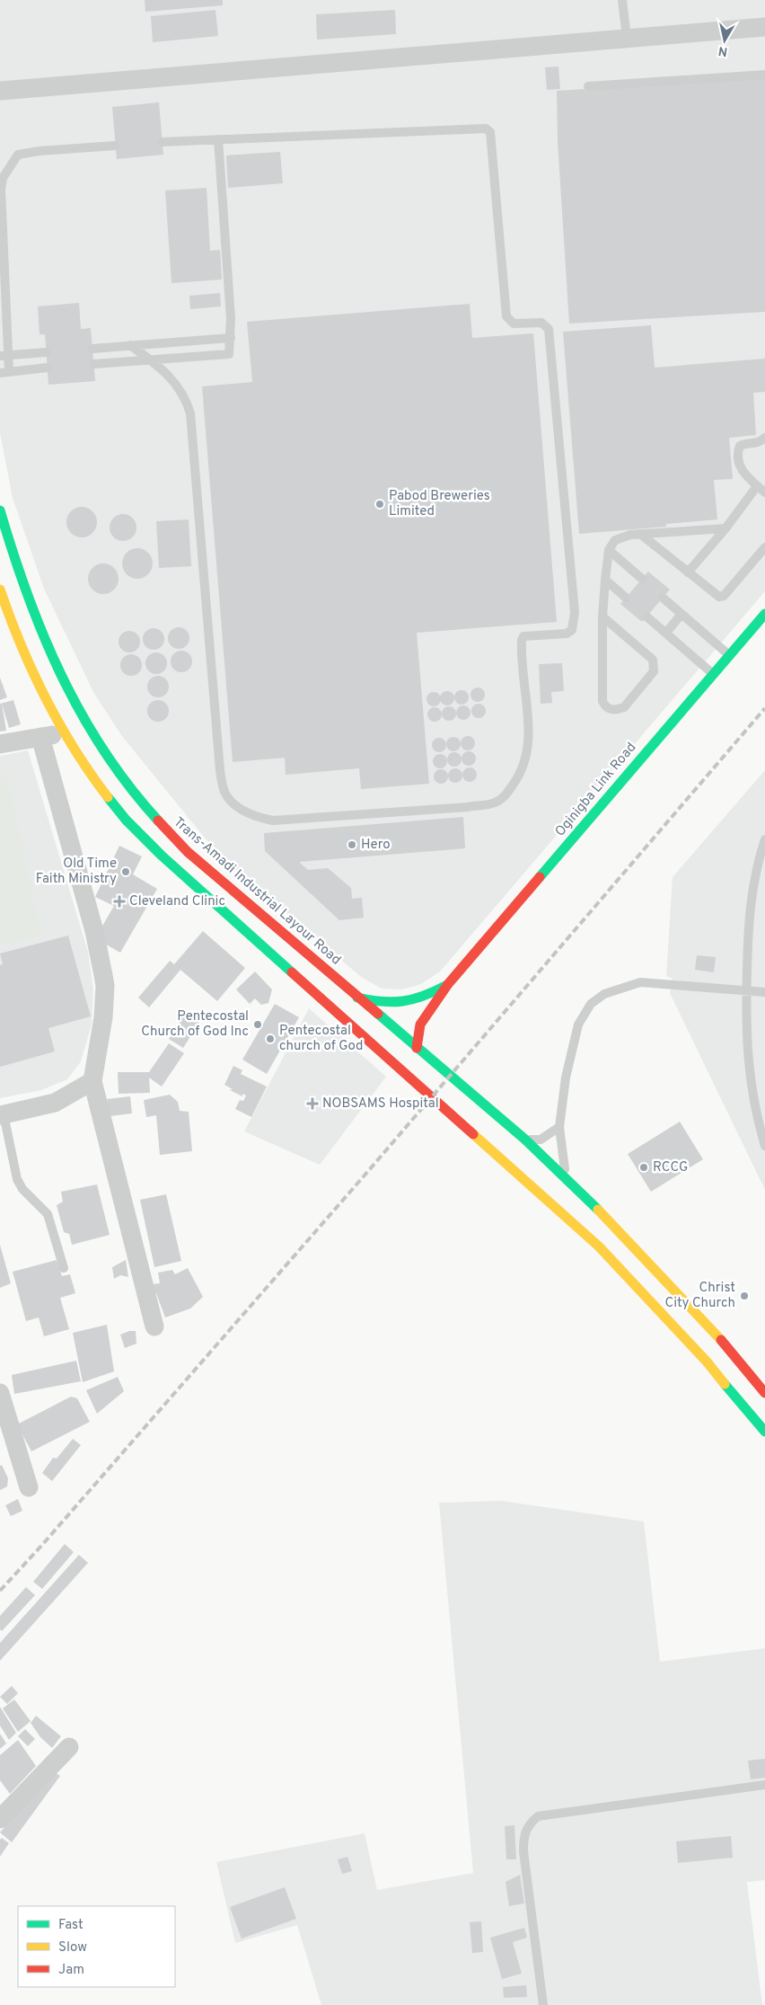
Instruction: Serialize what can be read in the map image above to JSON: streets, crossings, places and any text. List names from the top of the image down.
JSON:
{
  "streets": {
    "main road": ["Oginigba Link Road", "Trans-Amadi Industrial Layour Road"]
  },
  "crossings": [
    ["Oginigba Link Road", "Trans-Amadi Industrial Layour Road"]
  ],
  "places": {
    "other": [
      "Pabod Breweries Limited",
      "Hero",
      "Old Time Faith Ministry",
      "Pentecostal Church of God Inc",
      "Pentecostal church of God",
      "RCCG",
      "Christ City Church"
    ],
    "health": ["Cleveland Clinic", "NOBSAMS Hospital"]
  },
  "legend": ["Fast", "Slow", "Jam"],
  "north": "bottom"
}
